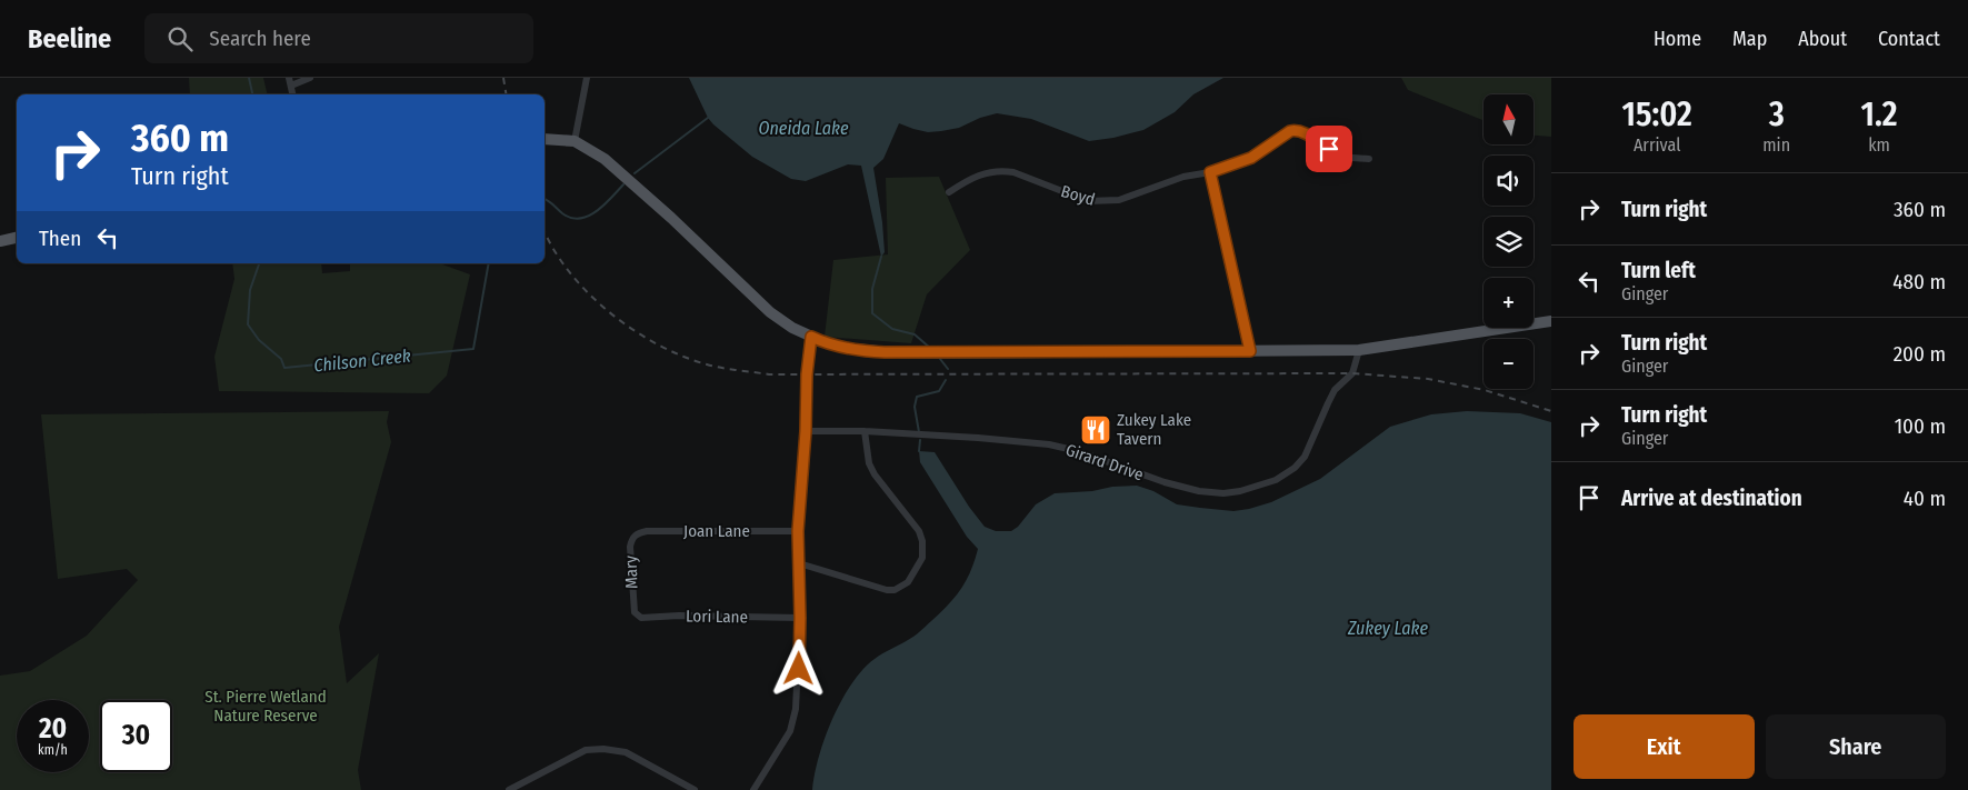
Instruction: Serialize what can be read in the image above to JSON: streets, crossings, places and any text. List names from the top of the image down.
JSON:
{
  "streets": {
    "street": [
      "Boyd",
      "Girard Drive",
      "Joan Lane",
      "Mary",
      "Lori Lane"
    ]
  },
  "crossings": [
    ["Joan Lane", "Mary"],
    ["Mary", "Lori Lane"]
  ],
  "water": ["Oneida Lake", "Chilson Creek", "Zukey Lake"],
  "parks": ["St. Pierre Wetland Nature Reserve"],
  "places": {
    "restaurant": ["Zukey Lake Tavern"]
  },
  "north": "top",
  "page": {
    "header": "Beeline",
    "search": "Search here",
    "nav": [
      "Home",
      "Map",
      "About",
      "Contact"
    ],
    "eta": [
      "15:02",
      "Arrival",
      "3",
      "min",
      "1.2",
      "km"
    ],
    "map_buttons": ["+", "−"],
    "turn": ["360 m", "Turn right"],
    "list": [
      {
        "name": "Turn right",
        "value": "360 m"
      },
      {
        "name": "Turn left",
        "note": "Ginger",
        "value": "480 m"
      },
      {
        "name": "Turn right",
        "note": "Ginger",
        "value": "200 m"
      },
      {
        "name": "Turn right",
        "note": "Ginger",
        "value": "100 m"
      },
      {
        "name": "Arrive at destination",
        "value": "40 m"
      }
    ],
    "then": "Then",
    "speed": "20 km/h",
    "limit": "30",
    "buttons": ["Exit", "Share"]
  }
}
